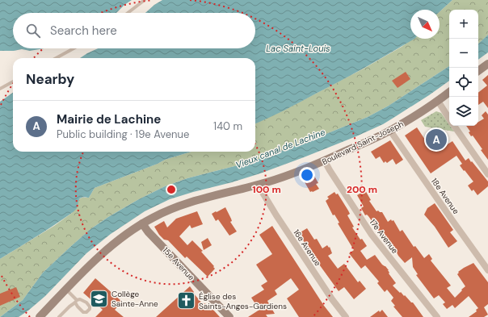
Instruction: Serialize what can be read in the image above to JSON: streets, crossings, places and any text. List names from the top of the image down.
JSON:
{
  "streets": {
    "street": [
      "Boulevard Saint-Joseph",
      "18e Avenue",
      "17e Avenue",
      "16e Avenue",
      "15e Avenue"
    ]
  },
  "crossings": [
    ["Boulevard Saint-Joseph", "18e Avenue"],
    ["Boulevard Saint-Joseph", "17e Avenue"],
    ["Boulevard Saint-Joseph", "16e Avenue"],
    ["Boulevard Saint-Joseph", "15e Avenue"]
  ],
  "water": ["Lac Saint-Louis", "Vieux canal de Lachine"],
  "places": {
    "school or university": ["Collège Sainte-Anne"],
    "church": ["Église des Saints-Anges-Gardiens"]
  },
  "north": "bottom right",
  "page": {
    "map_buttons": ["+", "−"],
    "search": "Search here",
    "heading": "Nearby",
    "list": [
      {
        "mark": "A",
        "name": "Mairie de Lachine",
        "note": "Public building · 19e Avenue",
        "value": "140 m"
      }
    ],
    "pins": "A"
  },
  "rings": ["100 m", "200 m"]
}
